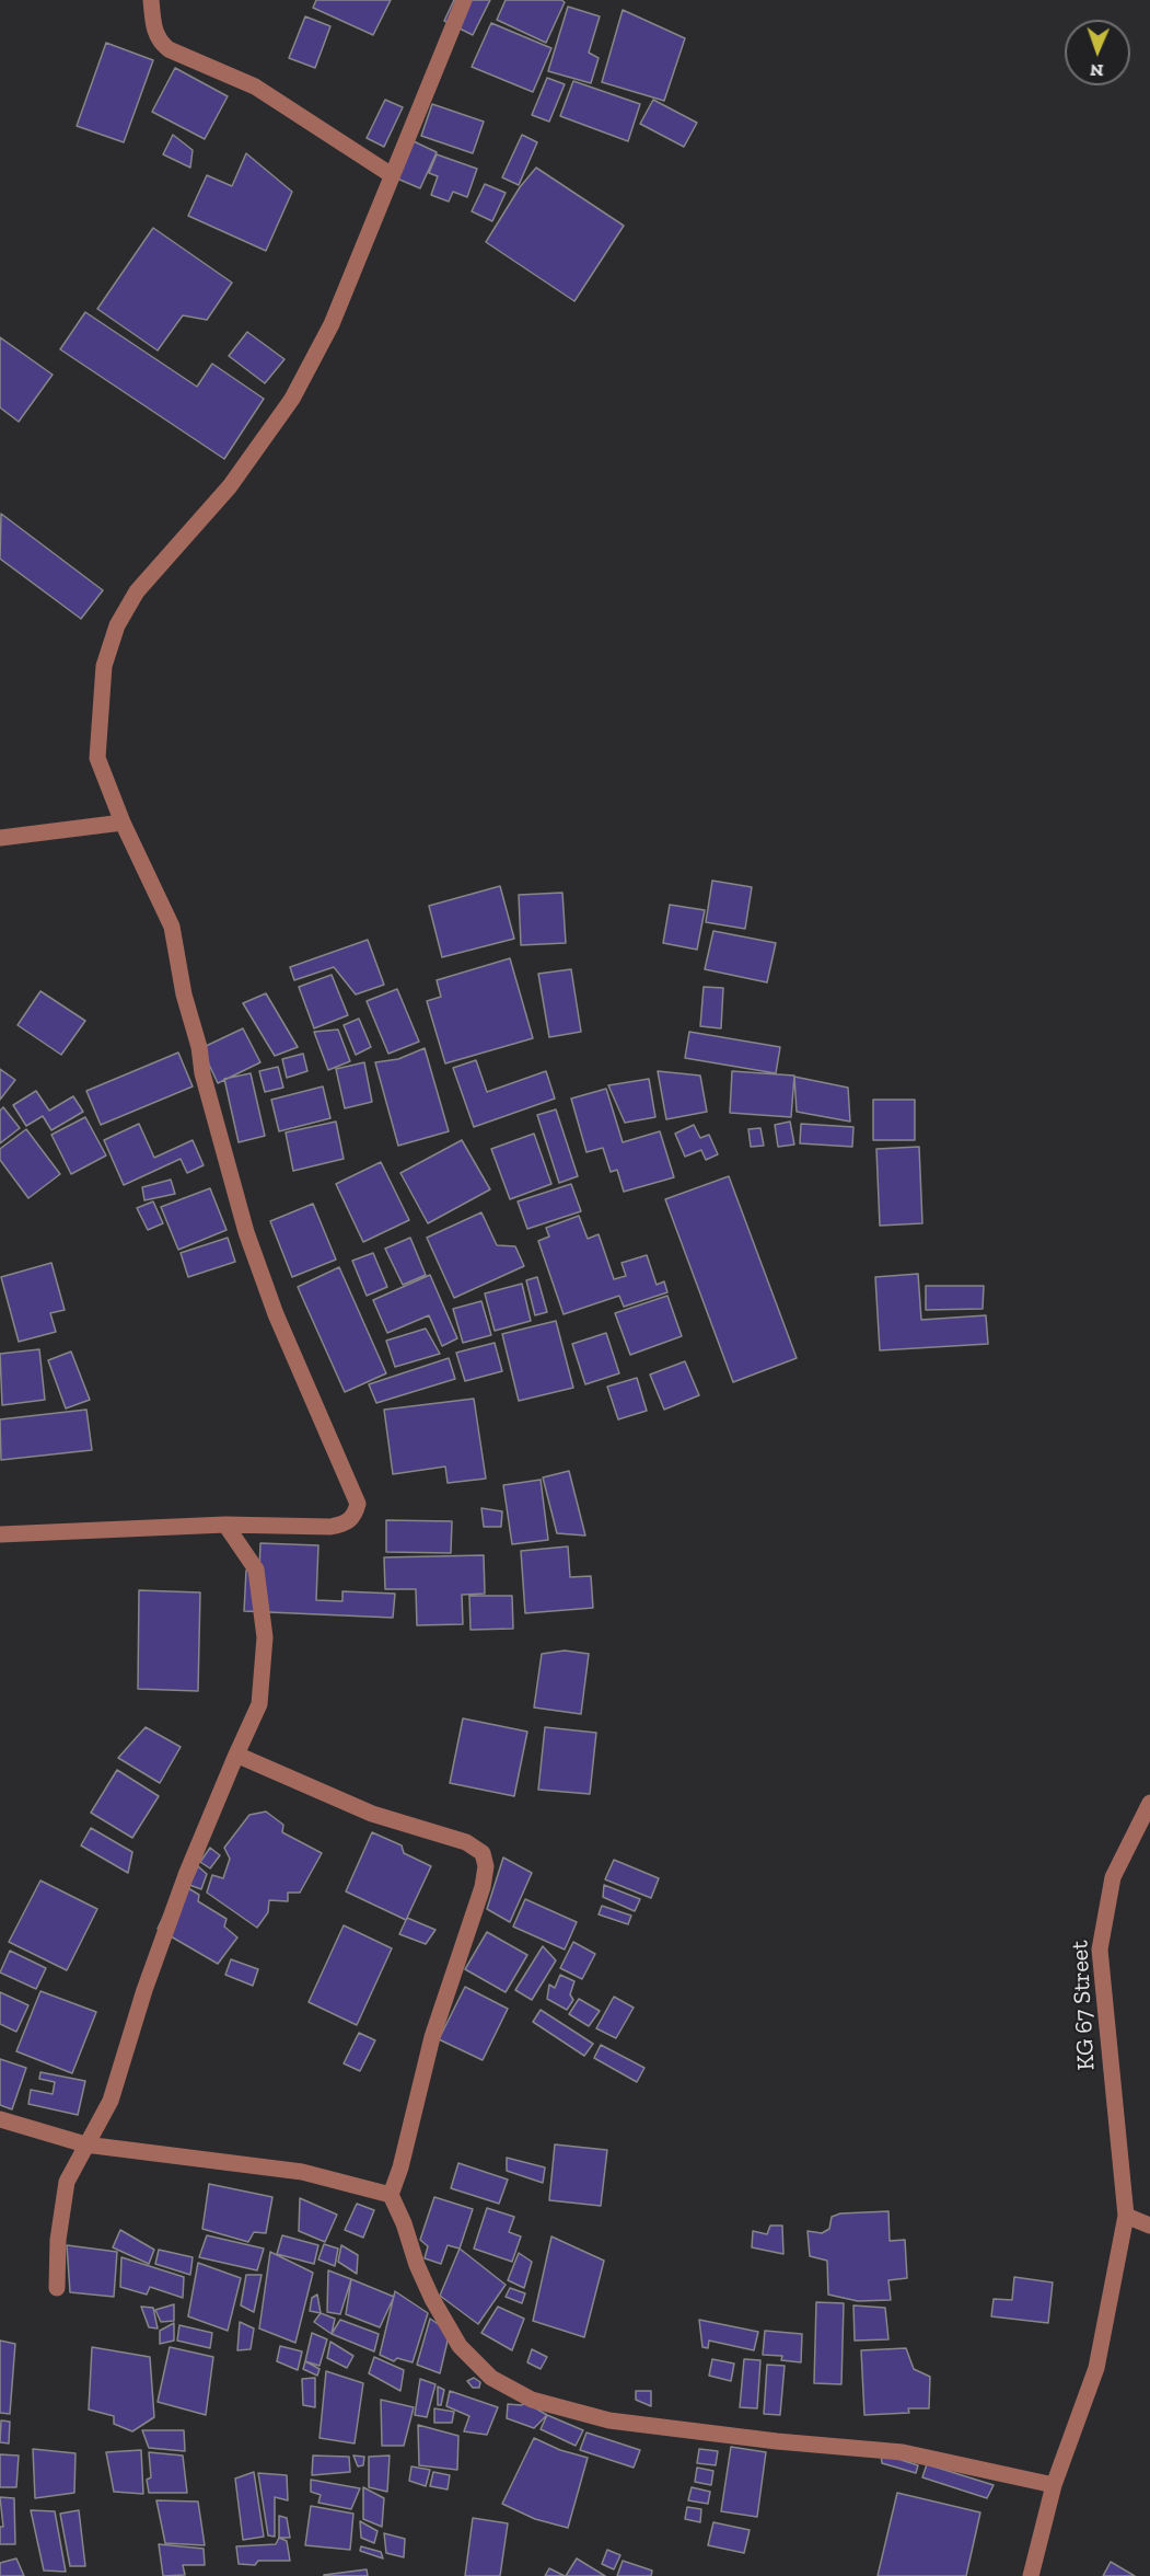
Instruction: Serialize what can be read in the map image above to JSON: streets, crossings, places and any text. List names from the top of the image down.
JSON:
{
  "streets": {
    "street": ["KG 67 Street"]
  },
  "north": "bottom"
}
